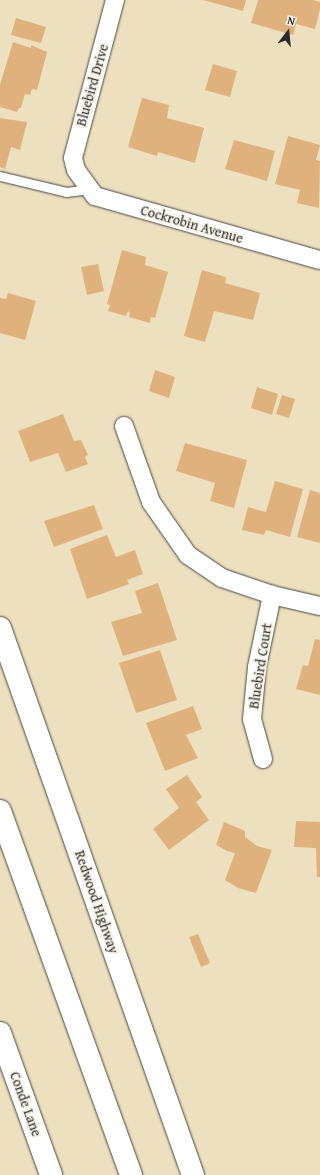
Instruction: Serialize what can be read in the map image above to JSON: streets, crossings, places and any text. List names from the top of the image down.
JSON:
{
  "streets": {
    "main road": ["Redwood Highway", "Conde Lane"],
    "street": ["Bluebird Drive", "Cockrobin Avenue", "Bluebird Court"]
  },
  "crossings": [
    ["Bluebird Drive", "Cockrobin Avenue"]
  ],
  "north": "top"
}
